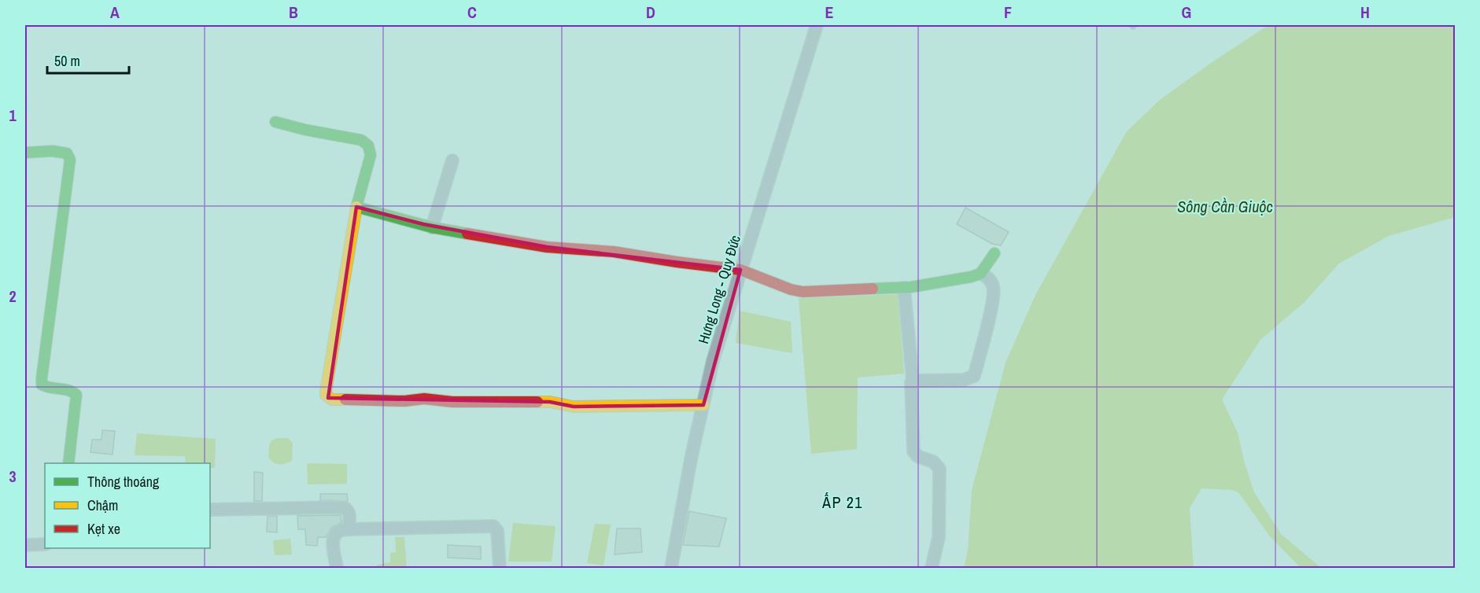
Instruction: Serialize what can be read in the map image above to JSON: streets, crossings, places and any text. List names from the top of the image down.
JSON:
{
  "streets": {
    "street": ["Hưng Long - Quy Đức"]
  },
  "districts": ["ẤP 21"],
  "water": ["Sông Cần Giuộc"],
  "legend": ["Thông thoáng", "Chậm", "Kẹt xe"],
  "scale_bar": "50 m",
  "grid": {
    "columns": [
      "A",
      "B",
      "C",
      "D",
      "E",
      "F",
      "G",
      "H"
    ],
    "rows": ["1", "2", "3"]
  }
}
